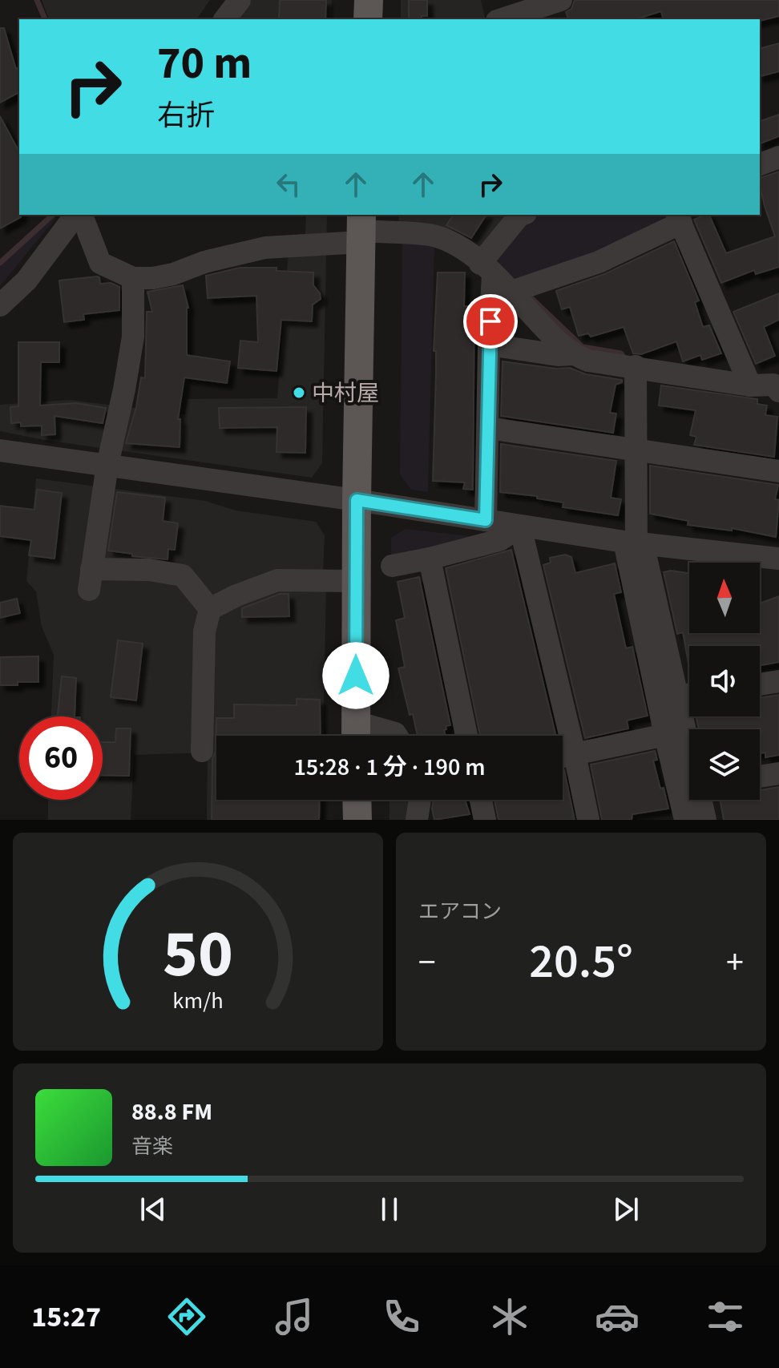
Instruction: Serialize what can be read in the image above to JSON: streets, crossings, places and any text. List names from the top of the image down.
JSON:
{
  "places": ["中村屋"],
  "north": "top",
  "page": {
    "turn": ["70 m", "右折"],
    "limit": "60",
    "trip": "15:28 · 1 分 · 190 m",
    "tile": "エアコン",
    "heat": ["−", "20.5°", "+"],
    "song": ["88.8 FM", "音楽"],
    "tabs": "15:27",
    "gauge": ["50", "km/h"]
  }
}
